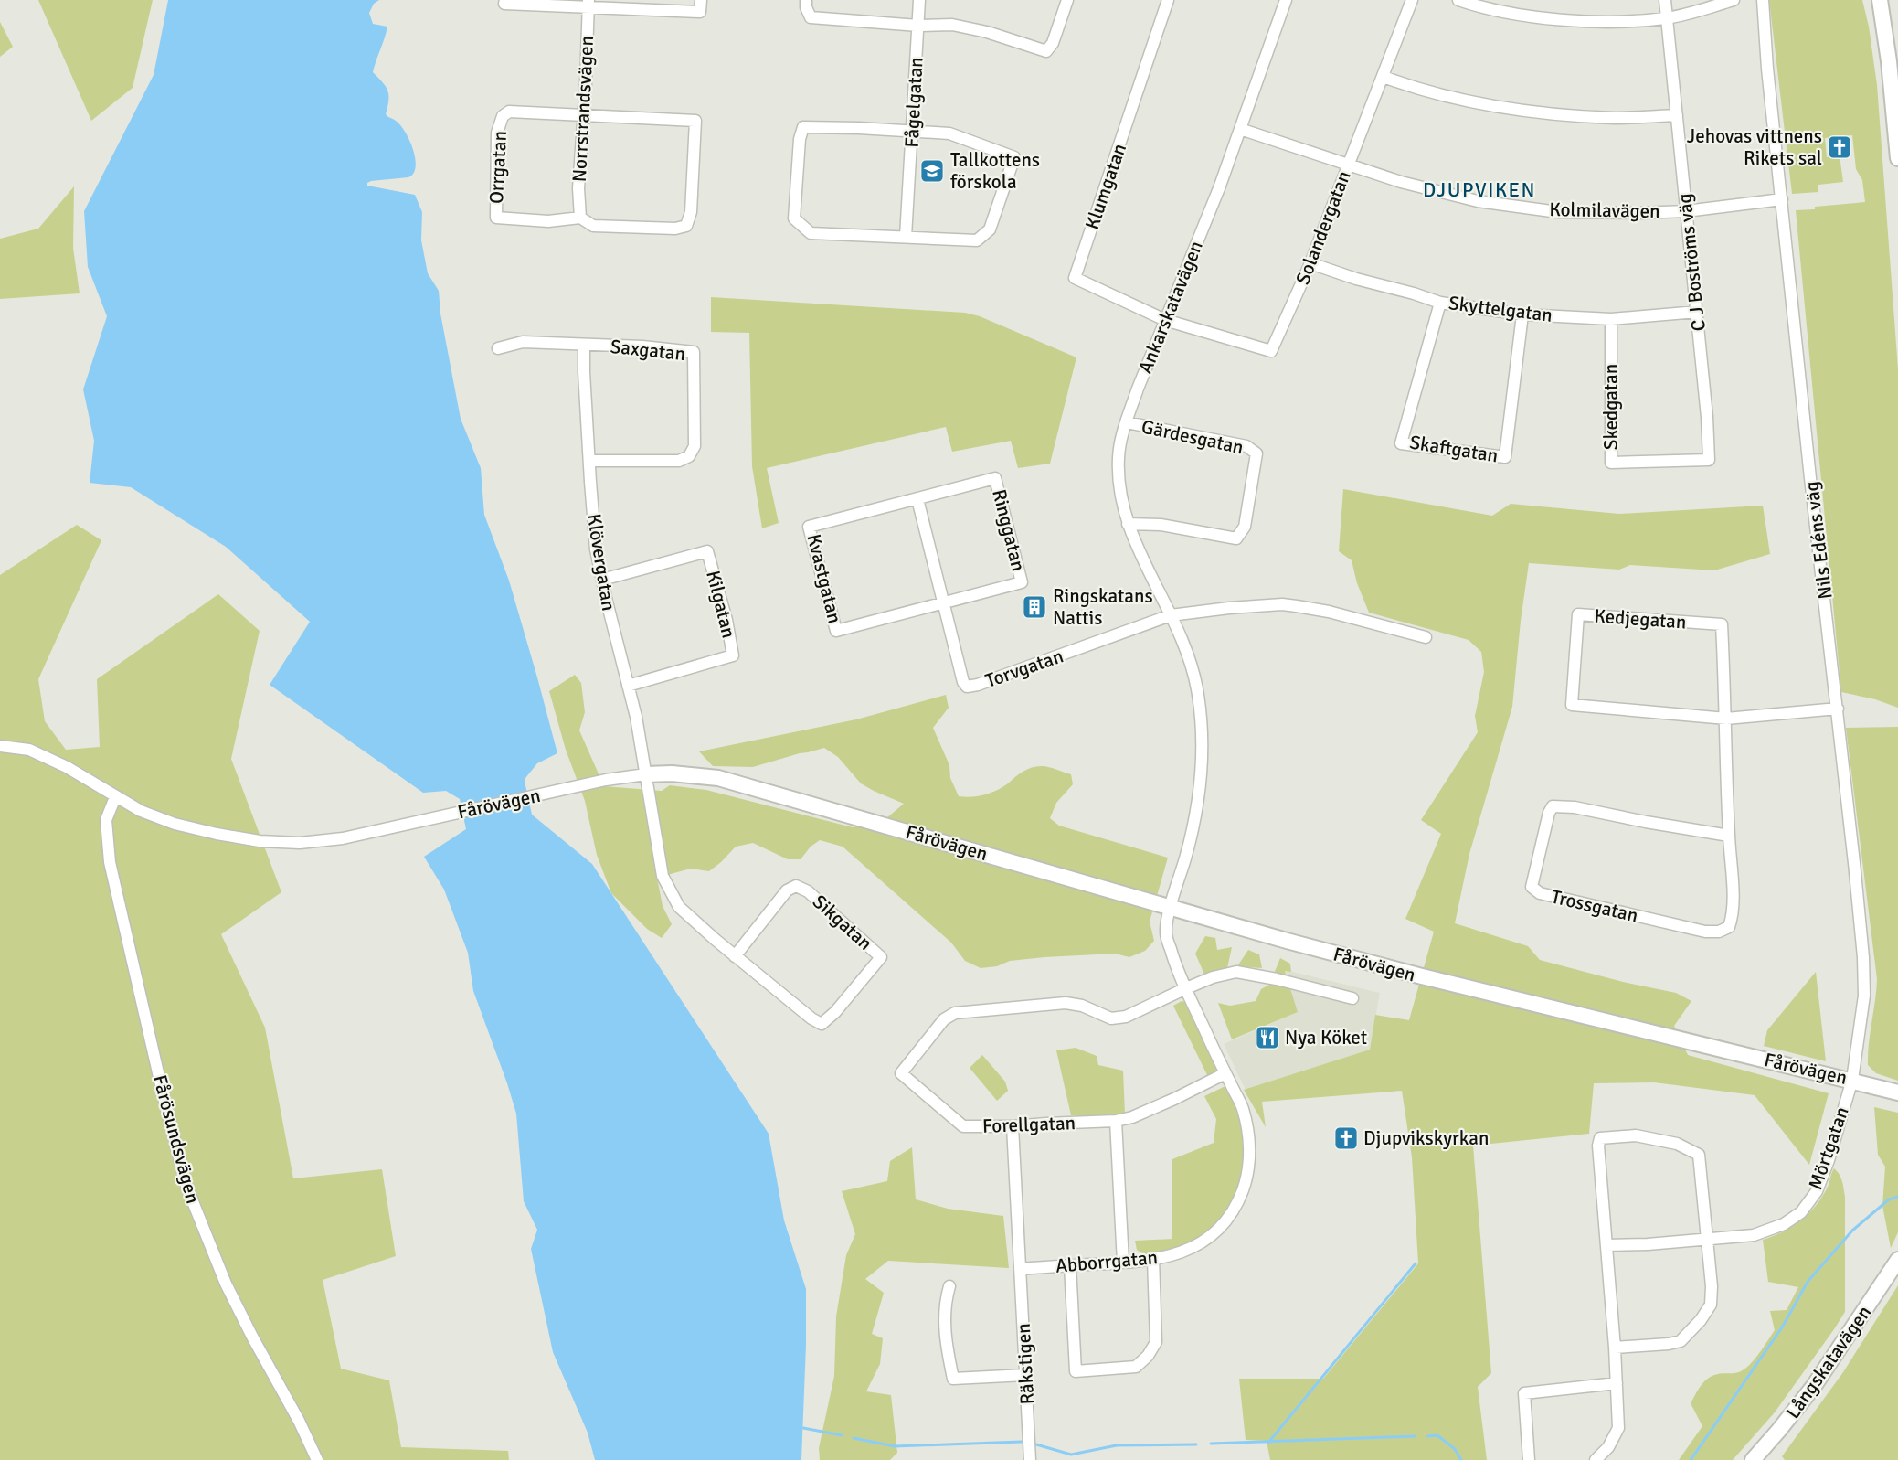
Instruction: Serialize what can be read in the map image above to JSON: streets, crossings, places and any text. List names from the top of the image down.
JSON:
{
  "streets": {
    "street": [
      "Fågelgatan",
      "Norrstrandsvägen",
      "Orrgatan",
      "Klumgatan",
      "Kolmilavägen",
      "Solandergatan",
      "C J Boströms väg",
      "Ankarskatavägen",
      "Skyttelgatan",
      "Saxgatan",
      "Skedgatan",
      "Gärdesgatan",
      "Skaftgatan",
      "Ringgatan",
      "Nils Edéns väg",
      "Klövergatan",
      "Kvastgatan",
      "Kilgatan",
      "Kedjegatan",
      "Torvgatan",
      "Fårövägen",
      "Trossgatan",
      "Sikgatan",
      "Forellgatan",
      "Fårösundsvägen",
      "Mörtgatan",
      "Abborrgatan",
      "Långskatavägen",
      "Räkstigen"
    ]
  },
  "crossings": [
    ["Norrstrandsvägen", "Orrgatan"],
    ["Klumgatan", "Solandergatan"],
    ["Klumgatan", "Ankarskatavägen"],
    ["Kolmilavägen", "Solandergatan"],
    ["Kolmilavägen", "C J Boströms väg"],
    ["Kolmilavägen", "Ankarskatavägen"],
    ["Kolmilavägen", "Nils Edéns väg"],
    ["Solandergatan", "Ankarskatavägen"],
    ["Solandergatan", "Skyttelgatan"],
    ["C J Boströms väg", "Skyttelgatan"],
    ["C J Boströms väg", "Skedgatan"],
    ["Ankarskatavägen", "Gärdesgatan"],
    ["Ankarskatavägen", "Torvgatan"],
    ["Ankarskatavägen", "Fårövägen"],
    ["Ankarskatavägen", "Abborrgatan"],
    ["Skyttelgatan", "Skedgatan"],
    ["Skyttelgatan", "Skaftgatan"],
    ["Saxgatan", "Klövergatan"],
    ["Ringgatan", "Kvastgatan"],
    ["Ringgatan", "Torvgatan"],
    ["Nils Edéns väg", "Kedjegatan"],
    ["Nils Edéns väg", "Fårövägen"],
    ["Nils Edéns väg", "Mörtgatan"],
    ["Klövergatan", "Kilgatan"],
    ["Klövergatan", "Fårövägen"],
    ["Klövergatan", "Sikgatan"],
    ["Kvastgatan", "Torvgatan"],
    ["Kedjegatan", "Trossgatan"],
    ["Fårövägen", "Sikgatan"],
    ["Fårövägen", "Fårösundsvägen"],
    ["Fårövägen", "Mörtgatan"],
    ["Fårövägen", "Abborrgatan"],
    ["Forellgatan", "Abborrgatan"],
    ["Forellgatan", "Räkstigen"],
    ["Abborrgatan", "Räkstigen"]
  ],
  "districts": ["DJUPVIKEN"],
  "places": {
    "church": ["Jehovas vittnens Rikets sal", "Djupvikskyrkan"],
    "school or university": ["Tallkottens förskola"],
    "building": ["Ringskatans Nattis"],
    "restaurant": ["Nya Köket"]
  }
}
